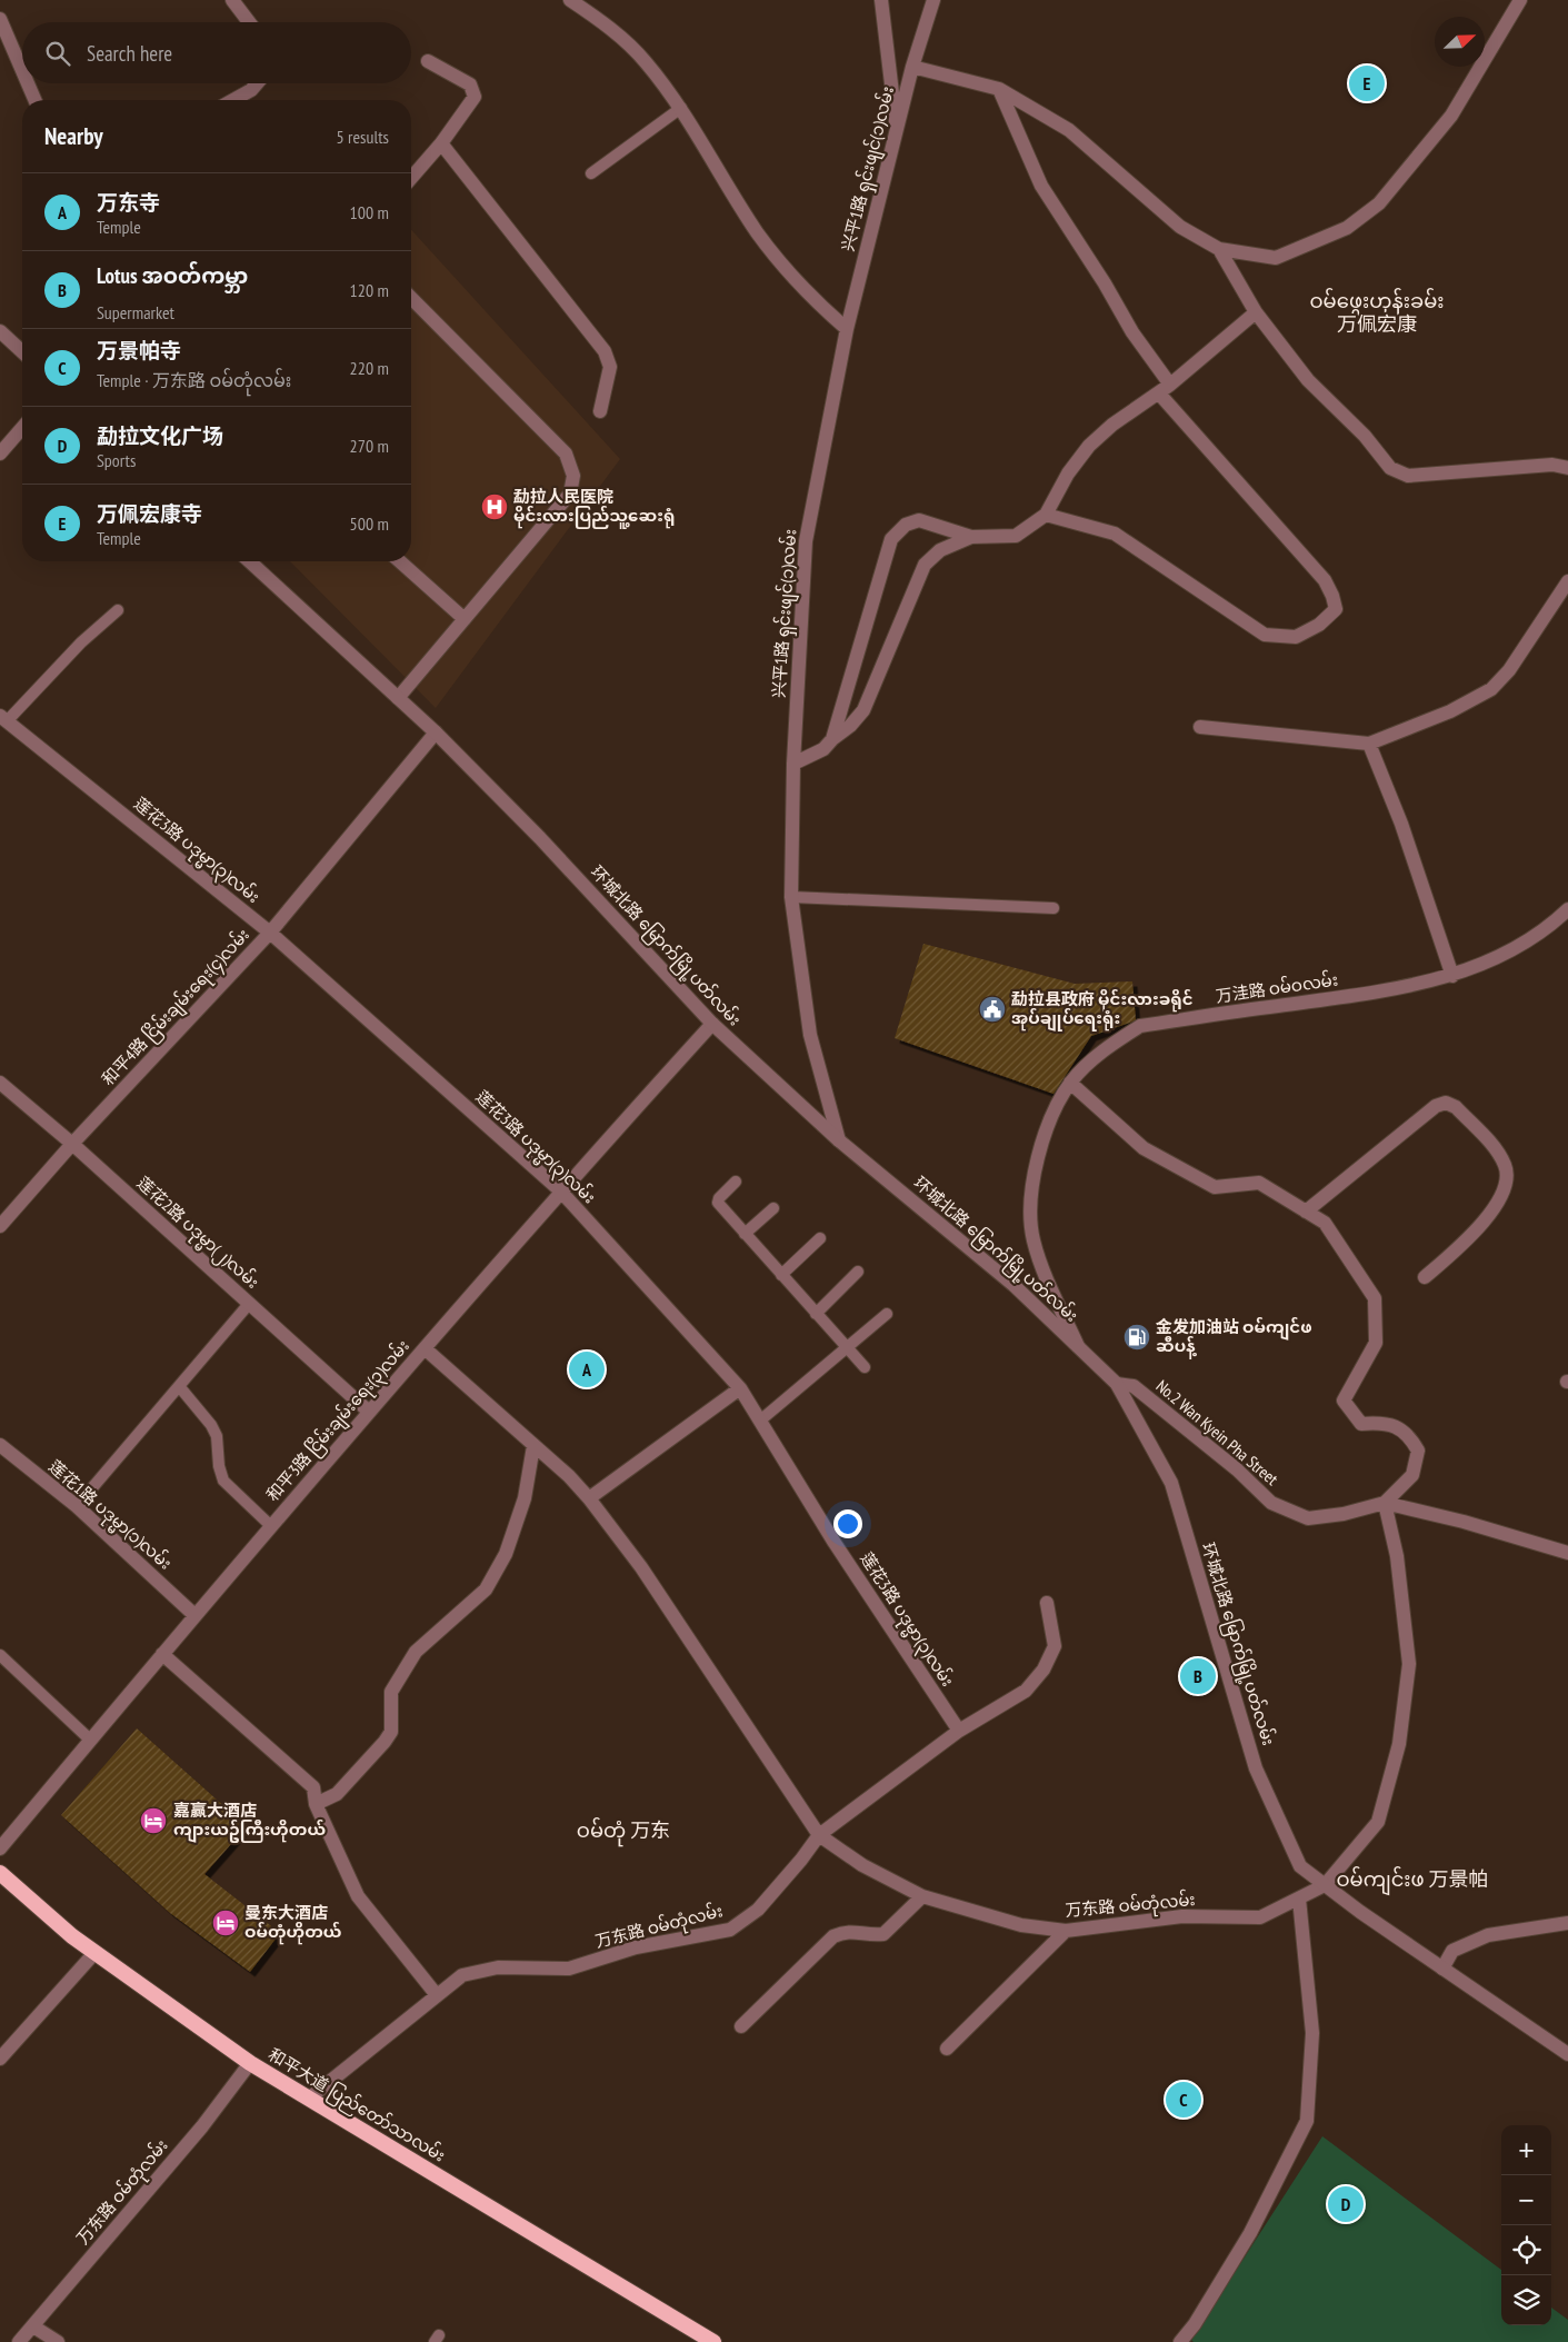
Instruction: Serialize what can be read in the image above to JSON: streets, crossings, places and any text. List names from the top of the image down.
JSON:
{
  "streets": {
    "highway": ["和平大道 ပြည်တော်သာလမ်း"],
    "street": [
      "兴平1路 ရှင်းဖျင်(၁)လမ်း",
      "莲花3路 ပဒုမ္မာ(၃)လမ်း",
      "环城北路 မြောက်မြို့ပတ်လမ်း",
      "万洼路 ဝမ်ဝလမ်း",
      "和平4路 ငြိမ်းချမ်းရေး(၄)လမ်း",
      "莲花2路 ပဒုမ္မာ(၂)လမ်း",
      "和平3路 ငြိမ်းချမ်းရေး(၃)လမ်း",
      "No.2 Wan Kyein Pha Street",
      "莲花1路 ပဒုမ္မာ(၁)လမ်း",
      "万东路 ဝမ်တုံလမ်း"
    ]
  },
  "crossings": [
    ["兴平1路 ရှင်းဖျင်(၁)လမ်း", "环城北路 မြောက်မြို့ပတ်လမ်း"],
    ["莲花3路 ပဒုမ္မာ(၃)လမ်း", "和平4路 ငြိမ်းချမ်းရေး(၄)လမ်း"],
    ["莲花3路 ပဒုမ္မာ(၃)လမ်း", "和平3路 ငြိမ်းချမ်းရေး(၃)လမ်း"],
    ["环城北路 မြောက်မြို့ပတ်လမ်း", "万洼路 ဝမ်ဝလမ်း"],
    ["环城北路 မြောက်မြို့ပတ်လမ်း", "和平4路 ငြိမ်းချမ်းရေး(၄)လမ်း"],
    ["环城北路 မြောက်မြို့ပတ်လမ်း", "和平3路 ငြိမ်းချမ်းရေး(၃)လမ်း"],
    ["环城北路 မြောက်မြို့ပတ်လမ်း", "No.2 Wan Kyein Pha Street"],
    ["环城北路 မြောက်မြို့ပတ်လမ်း", "万东路 ဝမ်တုံလမ်း"],
    ["和平4路 ငြိမ်းချမ်းရေး(၄)လမ်း", "莲花2路 ပဒုမ္မာ(၂)လမ်း"],
    ["莲花2路 ပဒုမ္မာ(၂)လမ်း", "和平3路 ငြိမ်းချမ်းရေး(၃)လမ်း"],
    ["和平3路 ငြိမ်းချမ်းရေး(၃)လမ်း", "莲花1路 ပဒုမ္မာ(၁)လမ်း"],
    ["万东路 ဝမ်တုံလမ်း", "和平大道 ပြည်တော်သာလမ်း"]
  ],
  "districts": ["ဝမ်ဖွေးဟုန်းခမ်း 万佩宏康", "ဝမ်တုံ 万东", "ဝမ်ကျင်းဖ 万景帕"],
  "places": {
    "hospital": ["勐拉人民医院 မိုင်းလားပြည်သူ့ဆေးရုံ"],
    "public building": ["勐拉县政府 မိုင်းလားခရိုင် အုပ်ချုပ်ရေးရုံး"],
    "fuel station": ["金发加油站 ဝမ်ကျင်ဖ ဆီပန့်"],
    "hotel": ["嘉赢大酒店 ကျားယဥ်ကြီးဟိုတယ်", "曼东大酒店 ဝမ်တုံဟိုတယ်"]
  },
  "north": "top right",
  "page": {
    "search": "Search here",
    "pins": [
      "E",
      "A",
      "B",
      "C",
      "D"
    ],
    "heading": ["Nearby", "5 results"],
    "list": [
      {
        "mark": "A",
        "name": "万东寺",
        "note": "Temple",
        "value": "100 m"
      },
      {
        "mark": "B",
        "name": "Lotus အဝတ်ကမ္ဘာ",
        "note": "Supermarket",
        "value": "120 m"
      },
      {
        "mark": "C",
        "name": "万景帕寺",
        "note": "Temple · 万东路 ဝမ်တုံလမ်း",
        "value": "220 m"
      },
      {
        "mark": "D",
        "name": "勐拉文化广场",
        "note": "Sports",
        "value": "270 m"
      },
      {
        "mark": "E",
        "name": "万佩宏康寺",
        "note": "Temple",
        "value": "500 m"
      }
    ],
    "map_buttons": ["+", "−"]
  }
}
